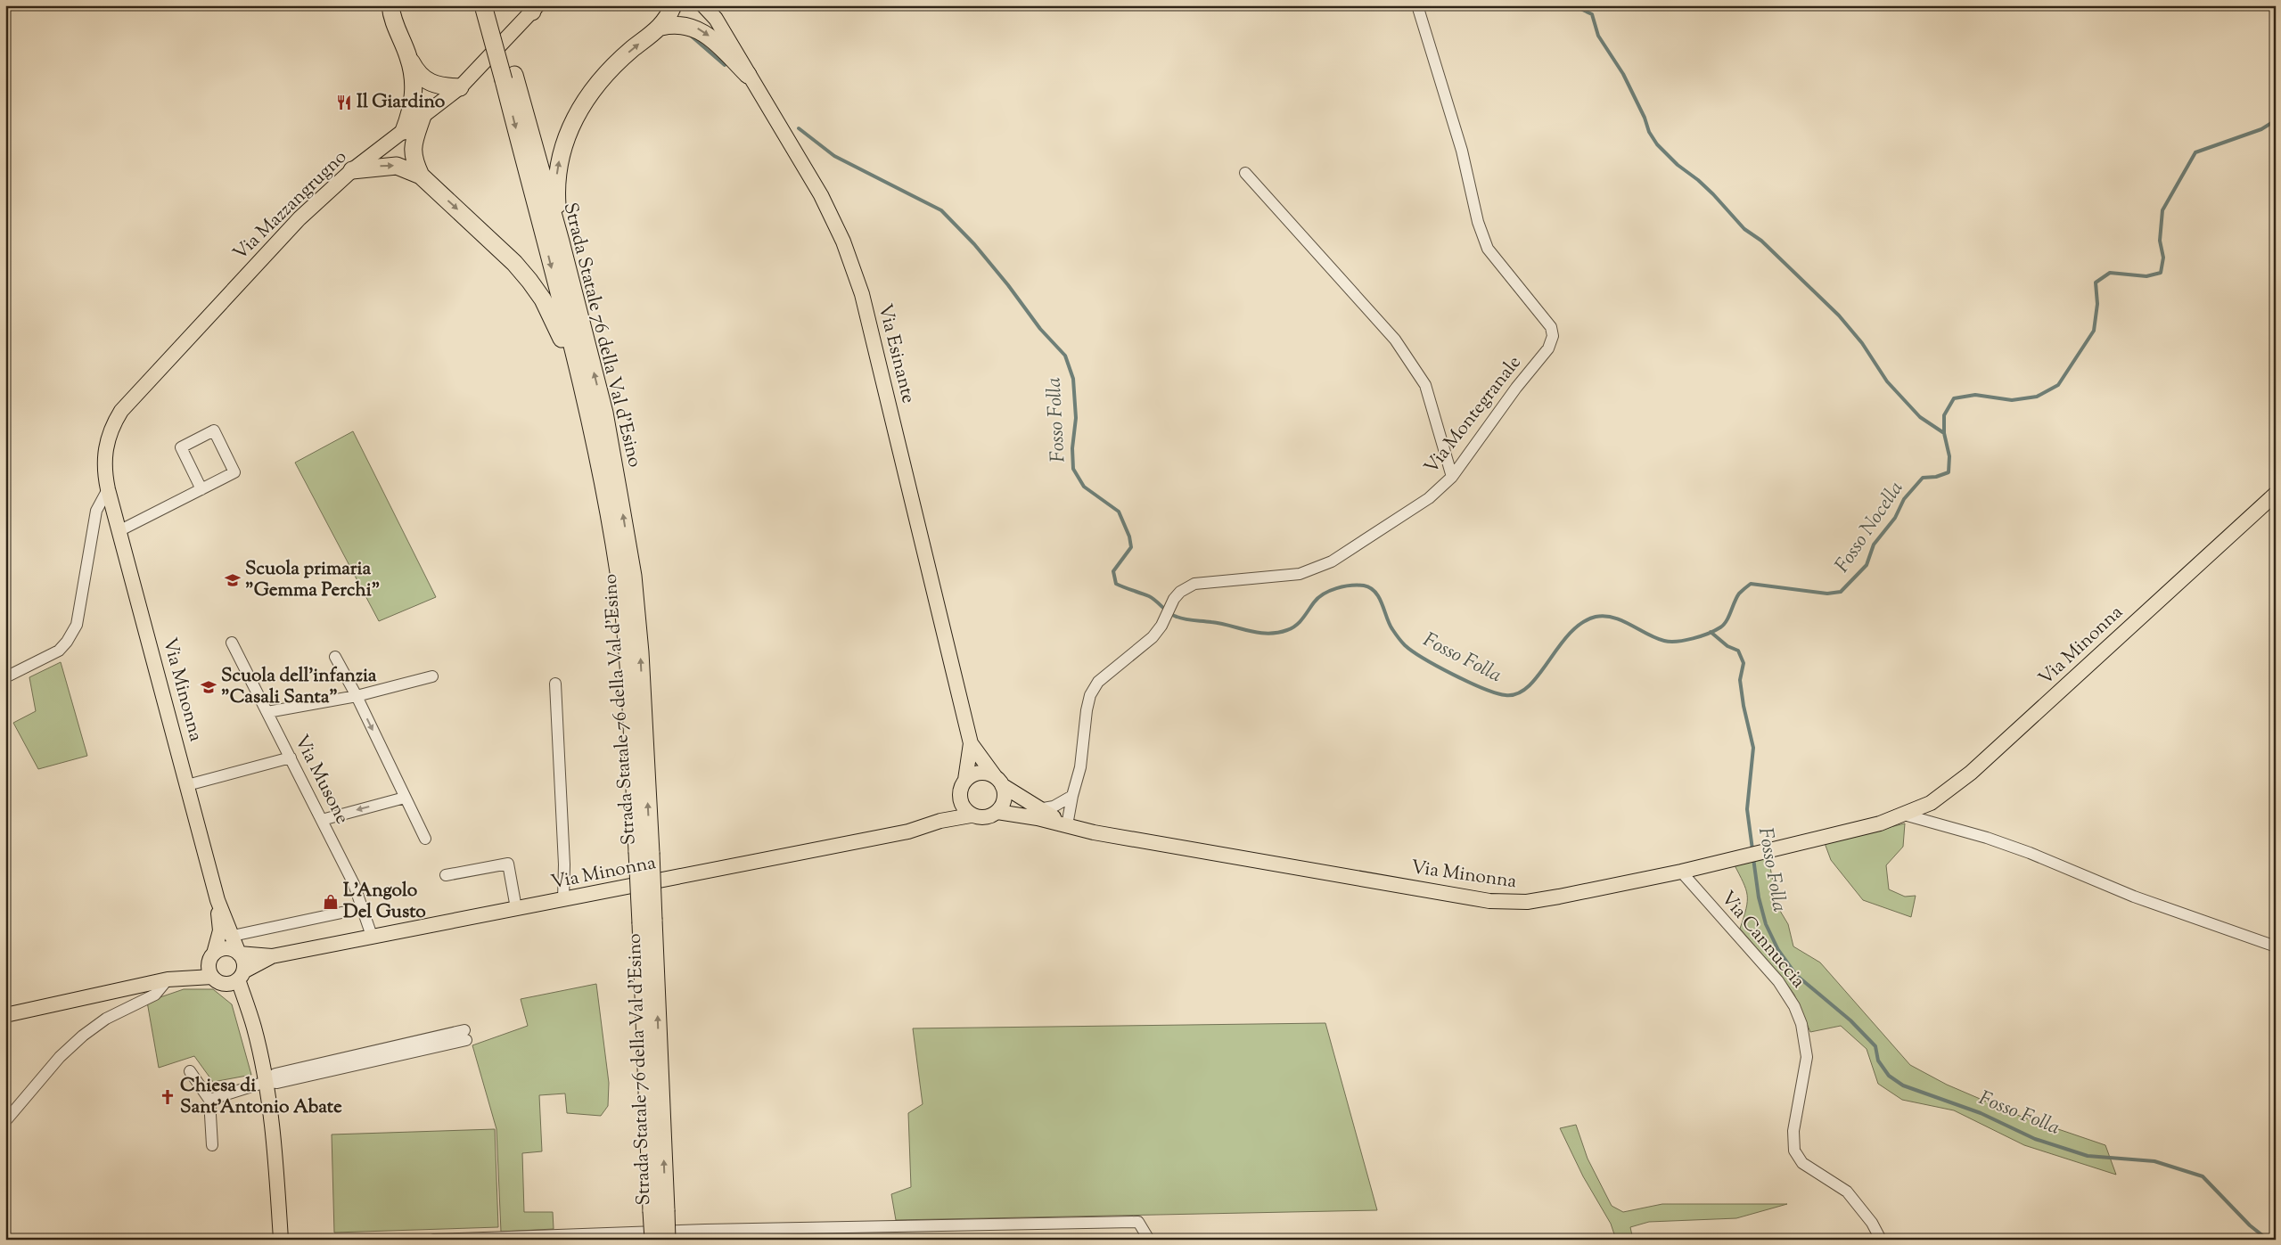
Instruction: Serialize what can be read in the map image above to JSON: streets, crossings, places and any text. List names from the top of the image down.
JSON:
{
  "streets": {
    "highway": ["Strada Statale 76 della Val d'Esino"],
    "main road": ["Via Mazzangrugno", "Via Esinante", "Via Minonna"],
    "street": ["Via Montegranale", "Via Musone", "Via Cannuccia"]
  },
  "crossings": [
    ["Via Mazzangrugno", "Via Minonna"],
    ["Via Esinante", "Via Minonna"],
    ["Via Montegranale", "Via Minonna"],
    ["Via Minonna", "Via Musone"],
    ["Via Minonna", "Via Cannuccia"]
  ],
  "water": ["Fosso Folla", "Fosso Nocella"],
  "places": {
    "restaurant": ["Il Giardino"],
    "school or university": ["Scuola primaria \"Gemma Perchi\"", "Scuola dell'infanzia \"Casali Santa\""],
    "shop": ["L'Angolo Del Gusto"],
    "church": ["Chiesa di Sant'Antonio Abate"]
  }
}
